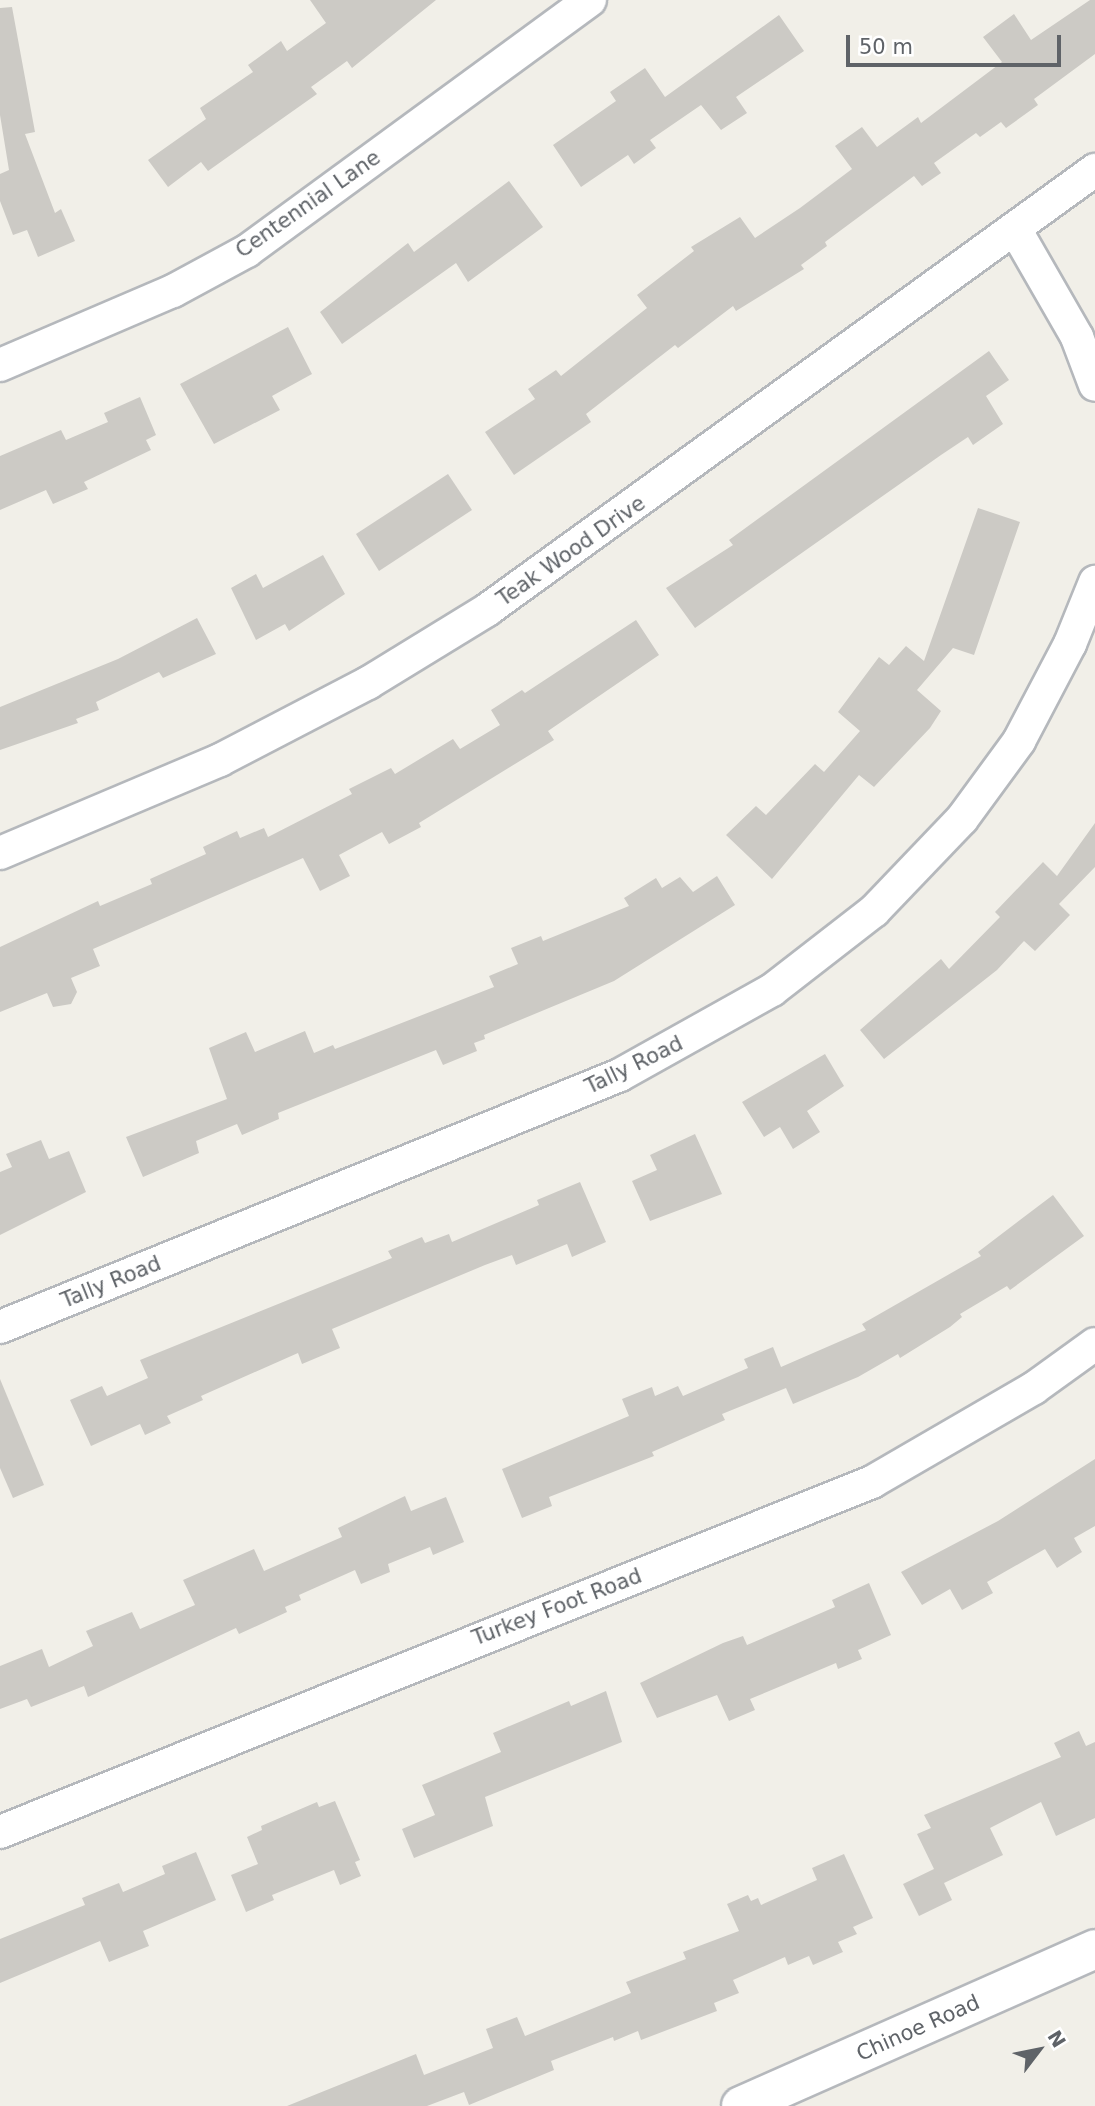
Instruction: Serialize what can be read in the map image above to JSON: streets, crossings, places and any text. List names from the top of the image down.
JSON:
{
  "streets": {
    "street": [
      "Centennial Lane",
      "Teak Wood Drive",
      "Tally Road",
      "Turkey Foot Road",
      "Chinoe Road"
    ]
  },
  "scale_bar": "50 m",
  "north": "top right"
}
